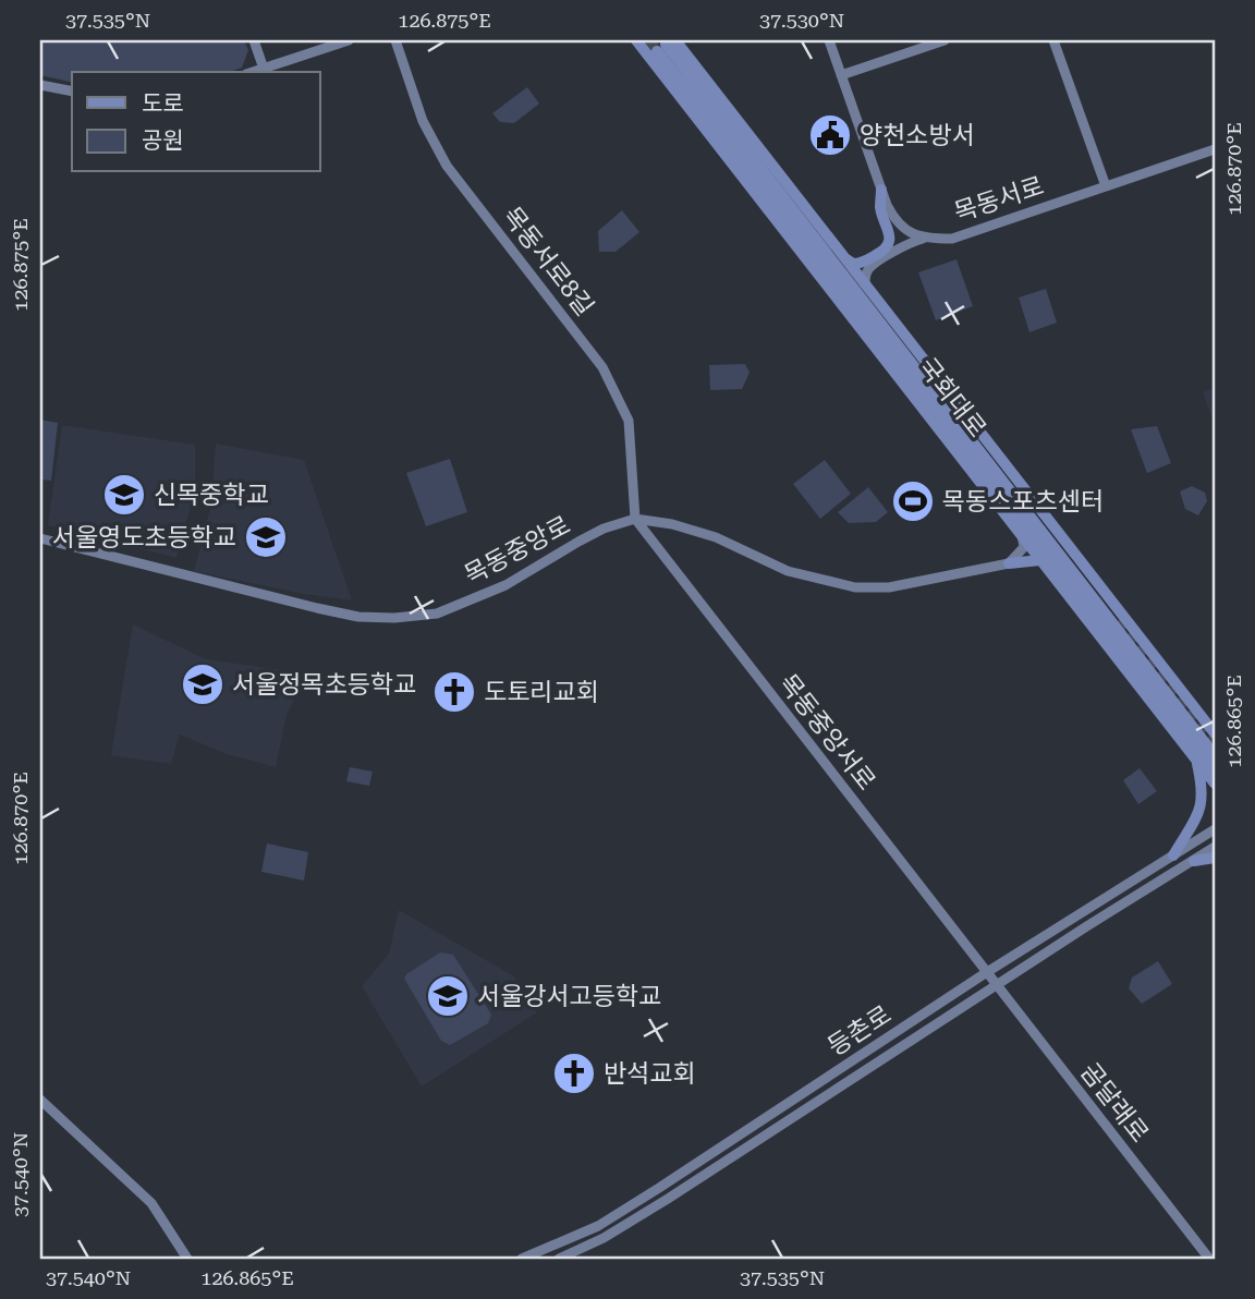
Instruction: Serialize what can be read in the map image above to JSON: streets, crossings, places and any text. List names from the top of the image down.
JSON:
{
  "streets": {
    "main road": [
      "목동서로",
      "목동서로8길",
      "국회대로",
      "목동중앙로",
      "목동중앙서로",
      "등촌로",
      "곰달래로"
    ]
  },
  "crossings": [
    ["목동서로8길", "목동중앙로"],
    ["목동서로8길", "목동중앙서로"],
    ["목동중앙로", "목동중앙서로"],
    ["목동중앙서로", "등촌로"],
    ["목동중앙서로", "곰달래로"],
    ["등촌로", "곰달래로"]
  ],
  "places": {
    "public building": ["양천소방서"],
    "school or university": [
      "신목중학교",
      "서울영도초등학교",
      "서울정목초등학교",
      "서울강서고등학교"
    ],
    "sports": ["목동스포츠센터"],
    "church": ["도토리교회", "반석교회"]
  },
  "legend": ["도로", "공원"],
  "coordinates": [
    "37.535°N",
    "126.875°E",
    "37.530°N",
    "126.870°E",
    "126.865°E",
    "37.540°N"
  ]
}
